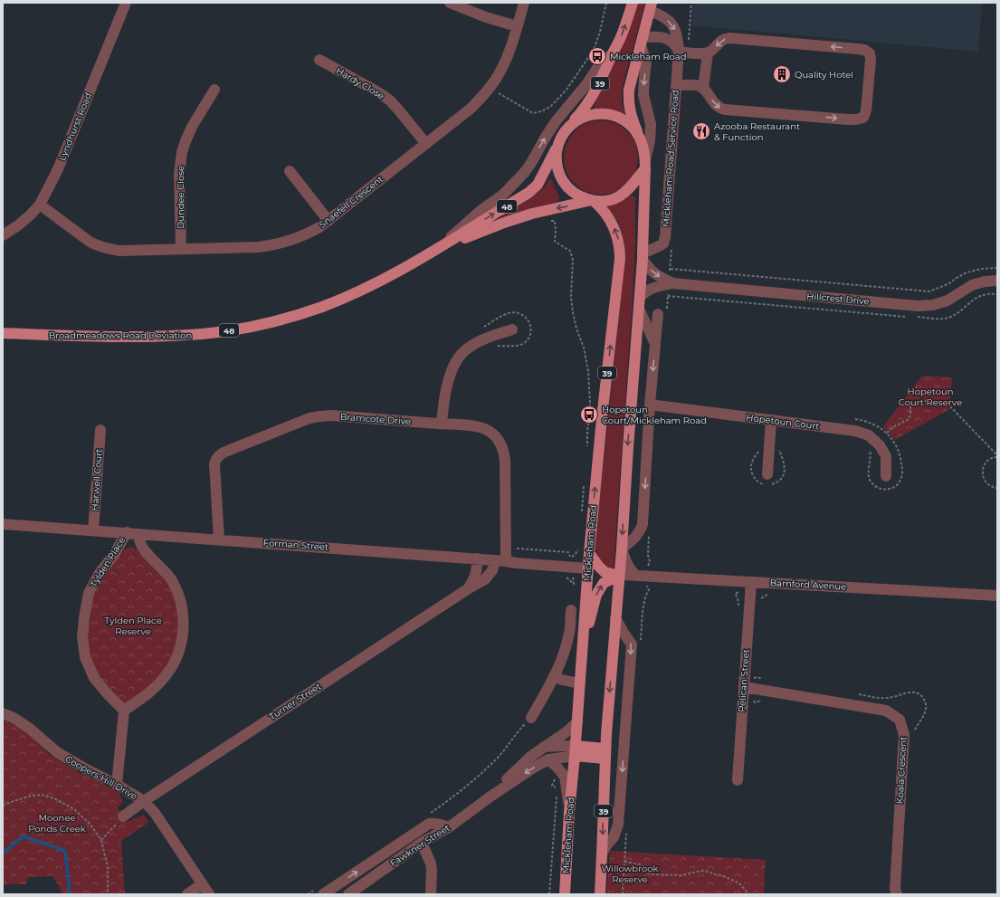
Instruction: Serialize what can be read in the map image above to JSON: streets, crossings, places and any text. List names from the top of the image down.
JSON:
{
  "streets": {
    "main road": [
      "39",
      "48",
      "Broadmeadows Road Deviation",
      "Mickleham Road"
    ],
    "street": [
      "Hardy Close",
      "Lyndhurst Road",
      "Mickleham Road Service Road",
      "Dundee Close",
      "Snaefell Crescent",
      "Hillcrest Drive",
      "Bramcote Drive",
      "Hopetoun Court",
      "Harwell Court",
      "Forman Street",
      "Tylden Place",
      "Bamford Avenue",
      "Pelican Street",
      "Turner Street",
      "Koala Crescent",
      "Coopers Hill Drive",
      "Fawkner Street"
    ]
  },
  "crossings": [
    ["Hardy Close", "Snaefell Crescent"],
    ["39", "Mickleham Road Service Road"],
    ["39", "Hillcrest Drive"],
    ["39", "Broadmeadows Road Deviation"],
    ["39", "Mickleham Road"],
    ["39", "Bamford Avenue"],
    ["Lyndhurst Road", "Snaefell Crescent"],
    ["Mickleham Road Service Road", "Hillcrest Drive"],
    ["Dundee Close", "Snaefell Crescent"],
    ["Broadmeadows Road Deviation", "Mickleham Road"],
    ["Bramcote Drive", "Forman Street"],
    ["Bramcote Drive", "Turner Street"],
    ["Harwell Court", "Forman Street"],
    ["Mickleham Road", "Forman Street"],
    ["Mickleham Road", "Fawkner Street"],
    ["Forman Street", "Tylden Place"],
    ["Forman Street", "Turner Street"],
    ["Bamford Avenue", "Pelican Street"],
    ["Pelican Street", "Koala Crescent"],
    ["Turner Street", "Coopers Hill Drive"]
  ],
  "parks": [
    "Hopetoun Court Reserve",
    "Tylden Place Reserve",
    "Moonee Ponds Creek",
    "Willowbrook Reserve"
  ],
  "places": {
    "bus stop": ["Mickleham Road", "Hopetoun Court/Mickleham Road"],
    "building": ["Quality Hotel"],
    "restaurant": ["Azooba Restaurant & Function"]
  }
}
